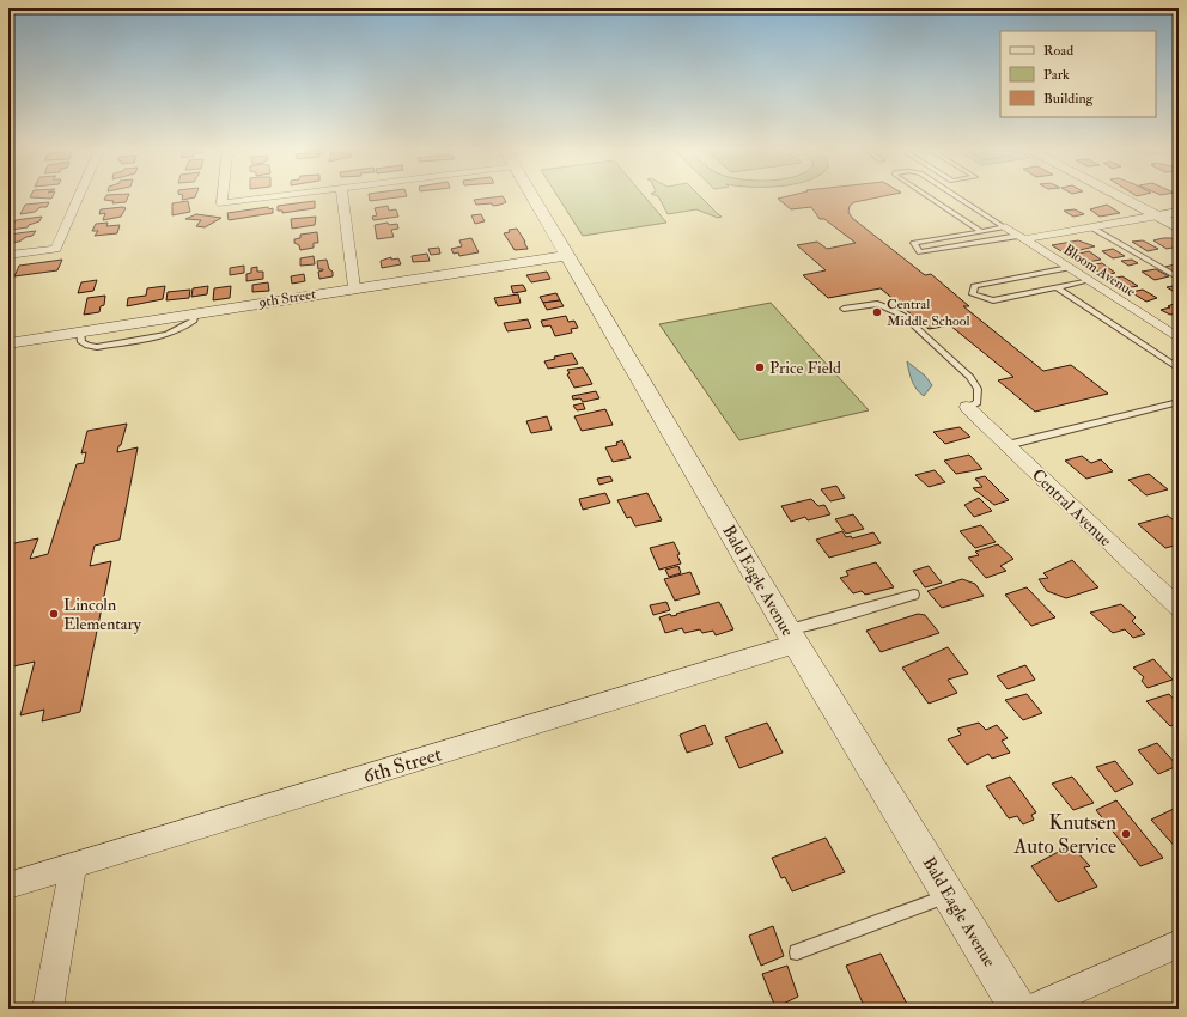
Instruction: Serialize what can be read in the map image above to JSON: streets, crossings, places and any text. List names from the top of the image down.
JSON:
{
  "streets": {
    "street": [
      "Bloom Avenue",
      "9th Street",
      "Central Avenue",
      "Bald Eagle Avenue",
      "6th Street"
    ]
  },
  "crossings": [
    ["9th Street", "Bald Eagle Avenue"],
    ["Bald Eagle Avenue", "6th Street"]
  ],
  "places": [
    "Central Middle School",
    "Price Field",
    "Lincoln Elementary",
    "Knutsen Auto Service"
  ],
  "legend": ["Road", "Park", "Building"]
}
